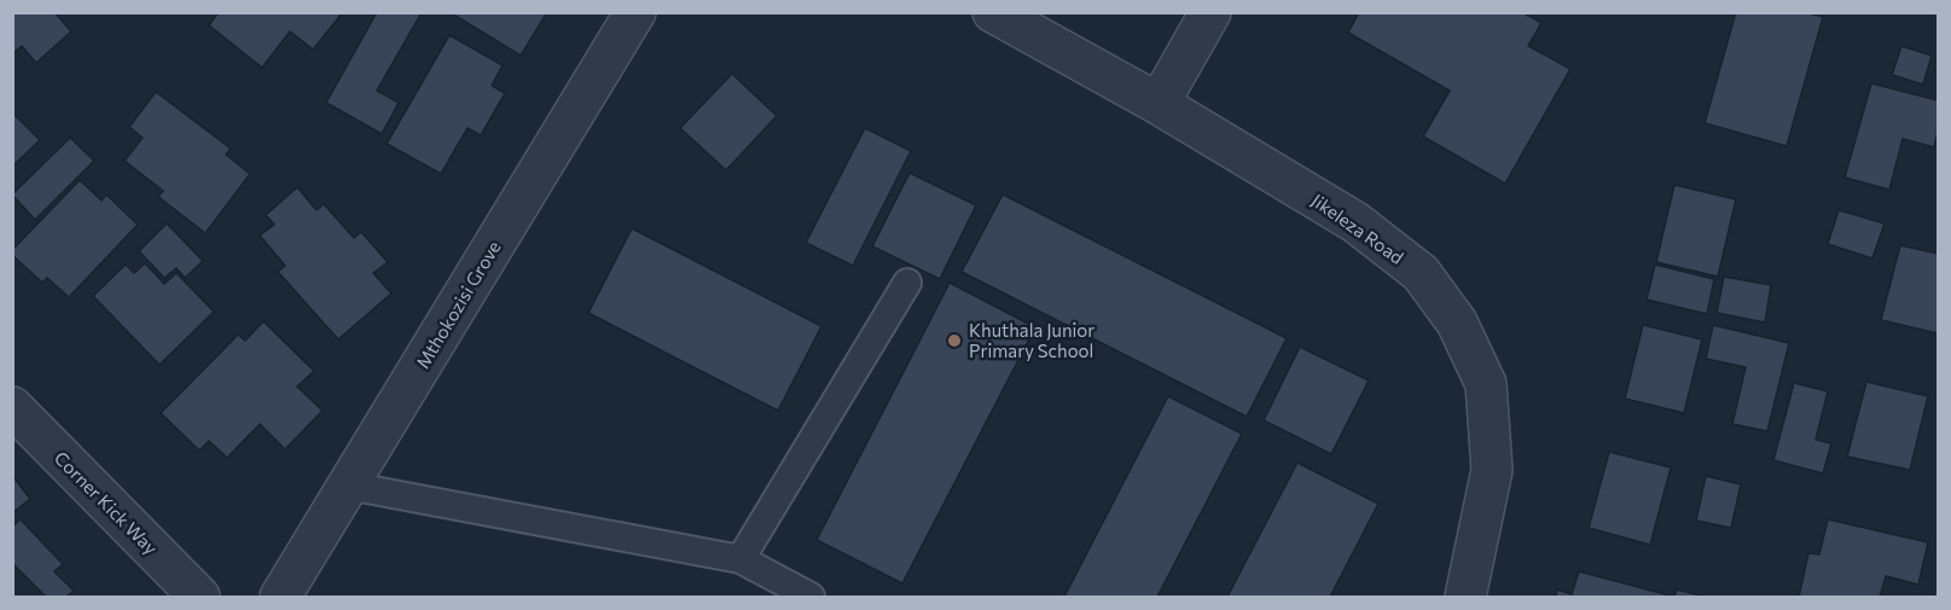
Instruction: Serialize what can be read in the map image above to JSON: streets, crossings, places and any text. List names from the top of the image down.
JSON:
{
  "streets": {
    "street": ["Jikeleza Road", "Mthokozisi Grove", "Corner Kick Way"]
  },
  "places": ["Khuthala Junior Primary School"]
}
